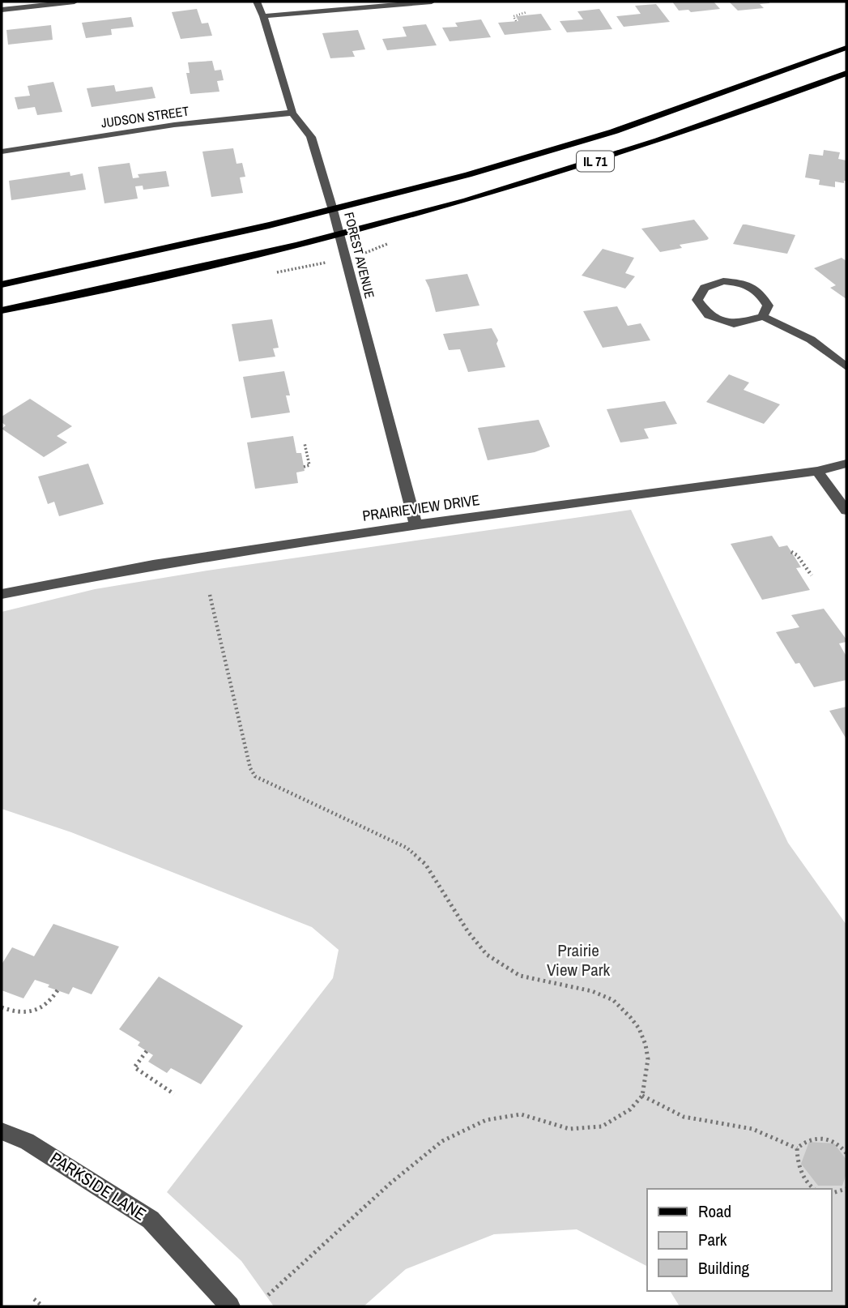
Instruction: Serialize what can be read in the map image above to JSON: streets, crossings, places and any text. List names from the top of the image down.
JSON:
{
  "streets": {
    "main road": ["IL 71"],
    "street": [
      "JUDSON STREET",
      "FOREST AVENUE",
      "PRAIRIEVIEW DRIVE",
      "PARKSIDE LANE"
    ]
  },
  "crossings": [
    ["JUDSON STREET", "FOREST AVENUE"],
    ["IL 71", "FOREST AVENUE"],
    ["FOREST AVENUE", "PRAIRIEVIEW DRIVE"]
  ],
  "parks": ["Prairie View Park"],
  "legend": ["Road", "Park", "Building"]
}
